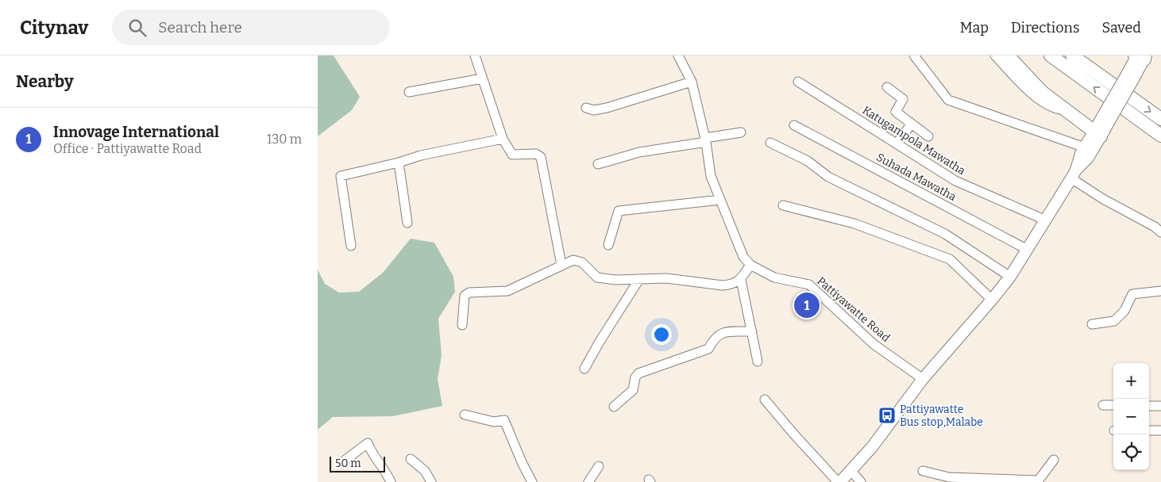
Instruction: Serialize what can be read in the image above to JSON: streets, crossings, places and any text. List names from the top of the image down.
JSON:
{
  "streets": {
    "street": ["Katugampola Mawatha", "Suhada Mawatha", "Pattiyawatte Road"]
  },
  "places": {
    "bus stop": ["Pattiyawatte Bus stop,Malabe"]
  },
  "scale_bar": "50 m",
  "page": {
    "header": "Citynav",
    "search": "Search here",
    "nav": ["Map", "Directions", "Saved"],
    "heading": "Nearby",
    "list": [
      {
        "mark": "1",
        "name": "Innovage International",
        "note": "Office · Pattiyawatte Road",
        "value": "130 m"
      }
    ],
    "pins": "1",
    "map_buttons": ["+", "−"],
    "scale": "50 m"
  }
}
